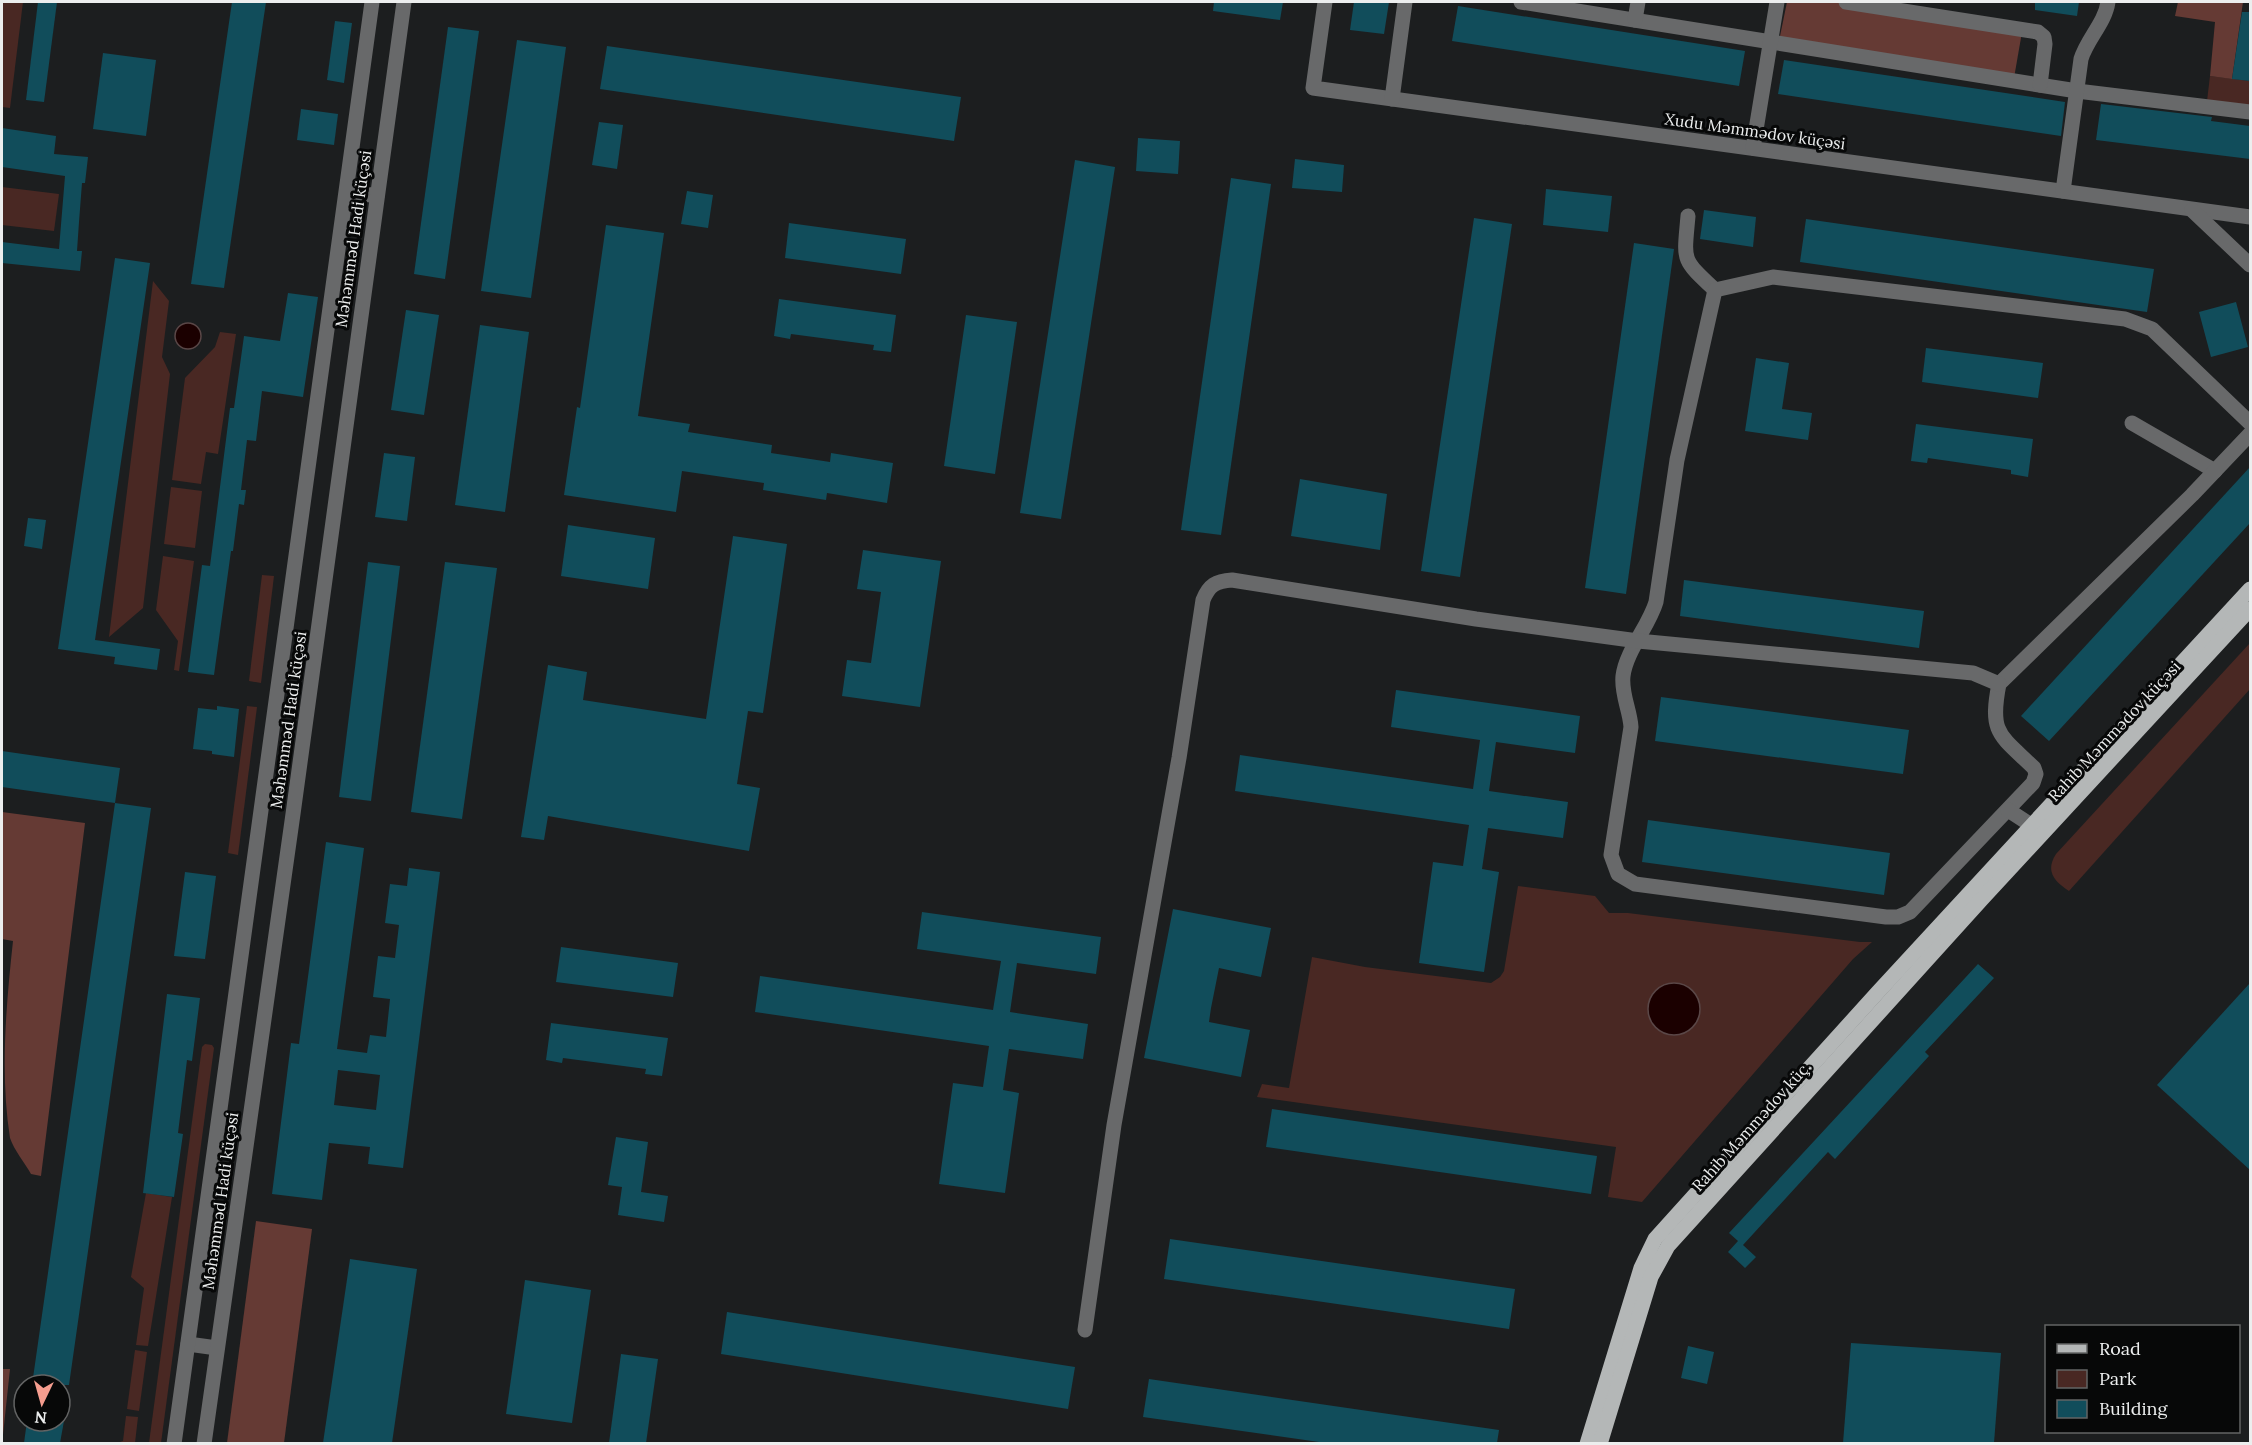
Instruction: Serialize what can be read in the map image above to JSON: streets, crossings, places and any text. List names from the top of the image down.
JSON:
{
  "streets": {
    "main road": ["Rahib Məmmədov küçəsi", "Rahib Məmmədov küç."],
    "street": ["Xudu Məmmədov küçəsi", "Məhəmməd Hadi küçəsi"]
  },
  "crossings": [
    ["Rahib Məmmədov küçəsi", "Rahib Məmmədov küç."]
  ],
  "legend": ["Road", "Park", "Building"],
  "north": "bottom"
}
